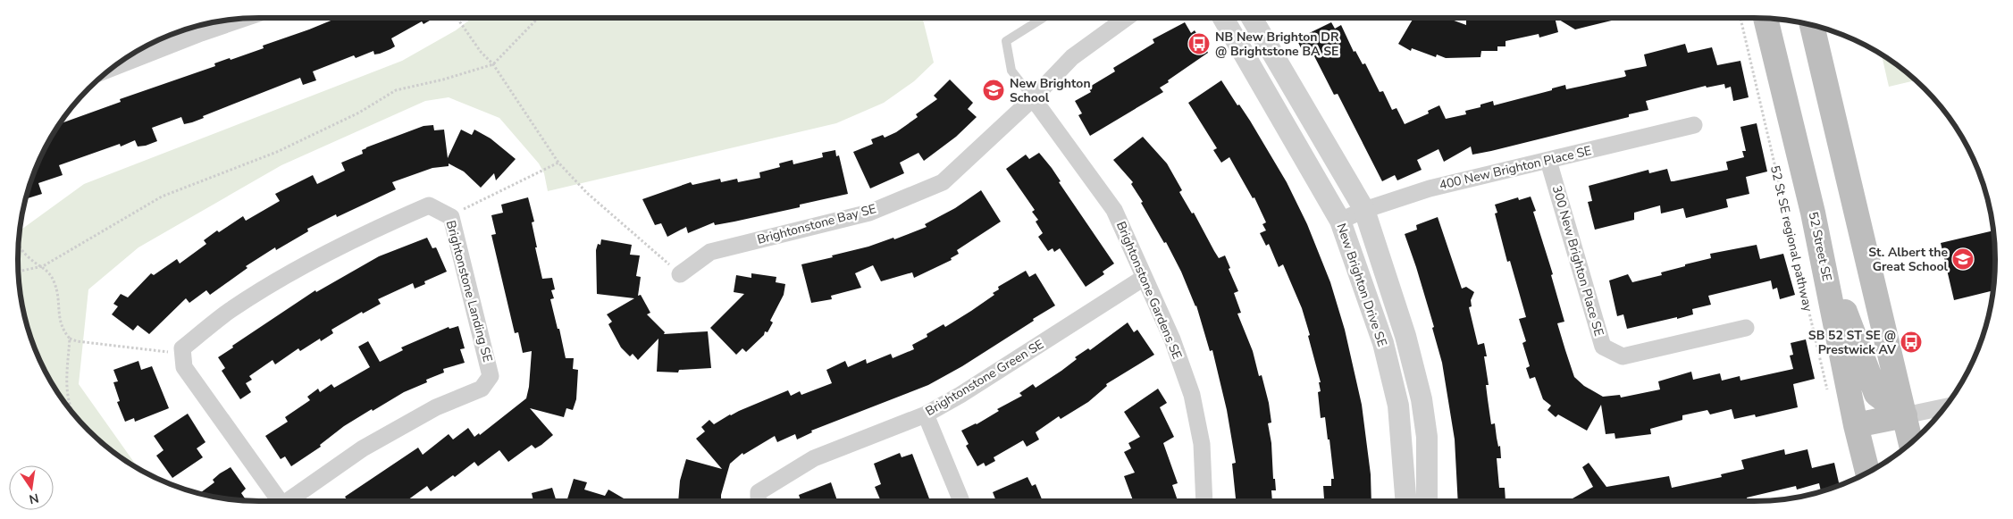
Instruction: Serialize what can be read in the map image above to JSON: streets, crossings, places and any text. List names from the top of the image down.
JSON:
{
  "streets": {
    "main road": ["52 Street SE"],
    "street": [
      "400 New Brighton Place SE",
      "Brightonstone Bay SE",
      "300 New Brighton Place SE",
      "New Brighton Drive SE",
      "Brightonstone Gardens SE",
      "Brightonstone Landing SE",
      "Brightonstone Green SE"
    ],
    "path": ["52 St SE regional pathway"]
  },
  "crossings": [
    ["400 New Brighton Place SE", "300 New Brighton Place SE"],
    ["400 New Brighton Place SE", "New Brighton Drive SE"],
    ["Brightonstone Bay SE", "Brightonstone Gardens SE"],
    ["Brightonstone Gardens SE", "Brightonstone Green SE"]
  ],
  "places": {
    "bus stop": ["NB New Brighton DR @ Brightstone BA SE", "SB 52 ST SE @ Prestwick AV"],
    "school or university": ["New Brighton School", "St. Albert the Great School"]
  },
  "north": "bottom"
}
